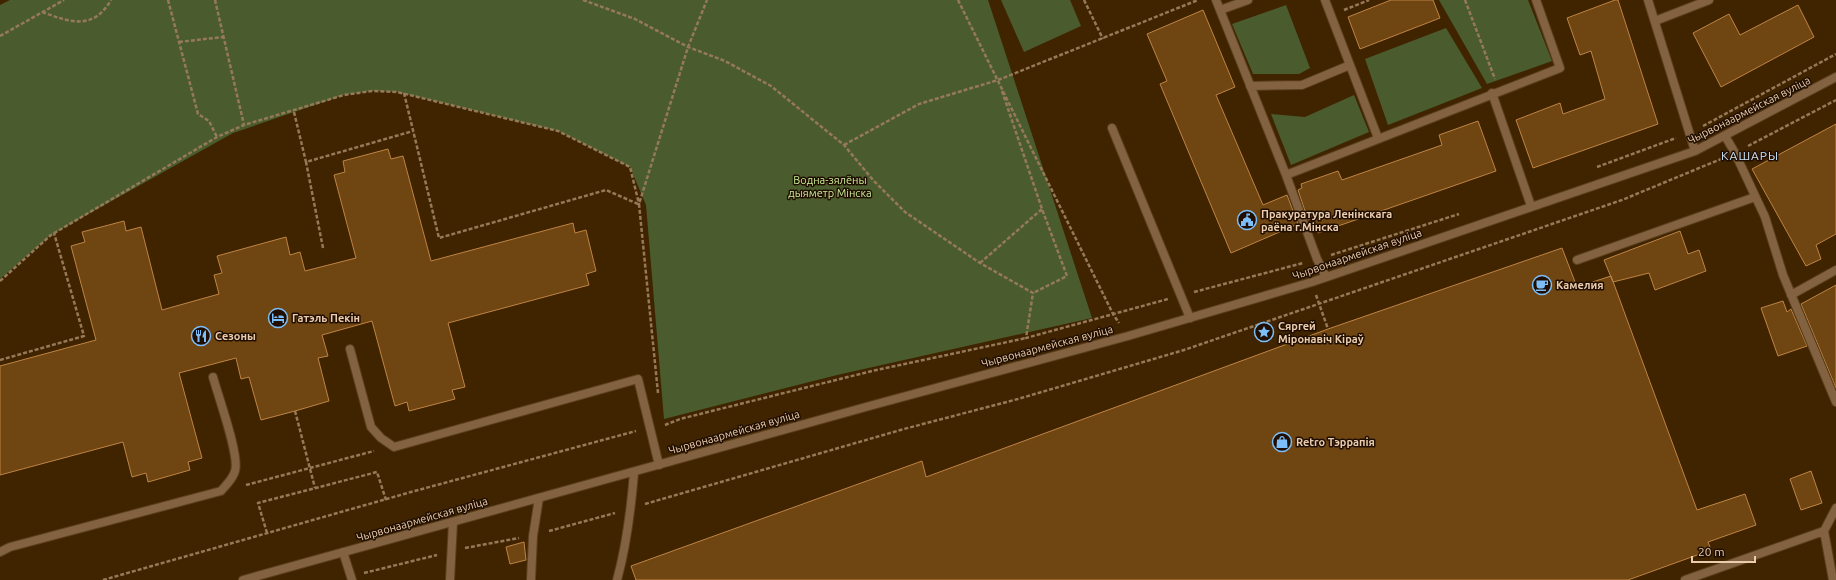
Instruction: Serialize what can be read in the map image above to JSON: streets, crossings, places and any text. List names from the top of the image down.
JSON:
{
  "streets": {
    "street": ["Чырвонаармейская вуліца"]
  },
  "districts": ["КАШАРЫ"],
  "parks": ["Водна-зялёны дыяметр Мінска"],
  "places": {
    "public building": ["Пракуратура Ленінскага раёна г.Мінска"],
    "cafe": ["Камелия"],
    "hotel": ["Гатэль Пекін"],
    "place": ["Сяргей Міронавіч Кіраў"],
    "restaurant": ["Сезоны"],
    "shop": ["Retro Тэррапія"]
  },
  "scale_bar": "20 m"
}
